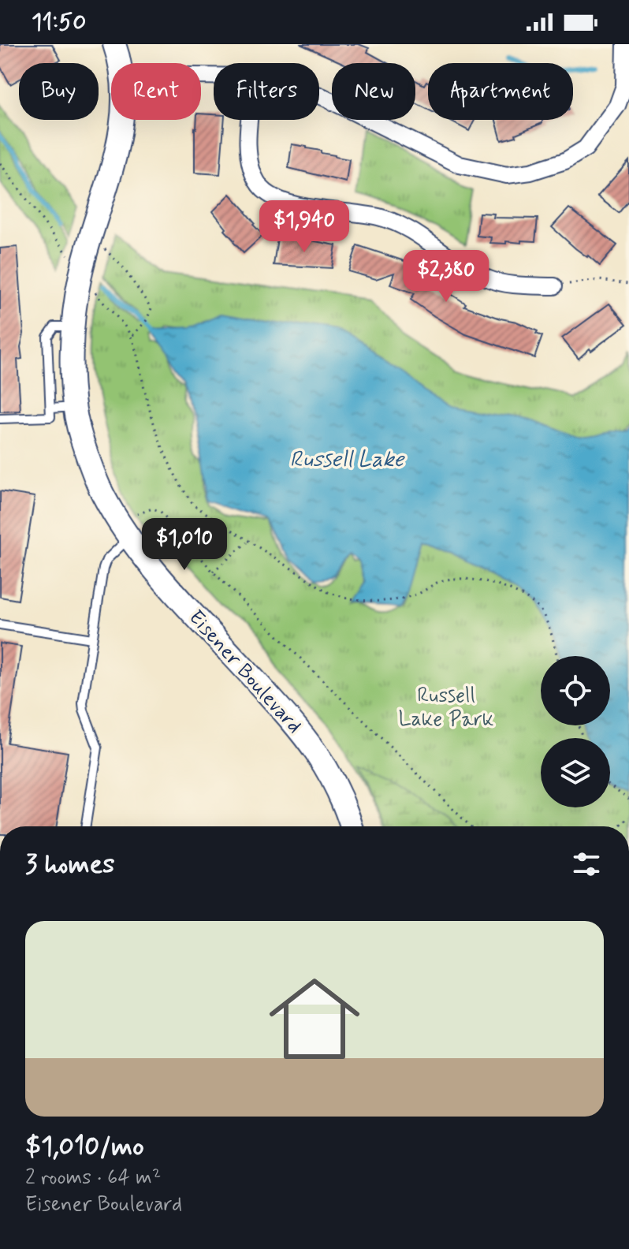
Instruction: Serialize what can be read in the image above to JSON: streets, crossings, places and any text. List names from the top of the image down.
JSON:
{
  "streets": {
    "street": ["Eisener Boulevard"]
  },
  "water": ["Russell Lake"],
  "parks": ["Russell Lake Park"],
  "page": {
    "status": "11:50",
    "chip": [
      "Buy",
      "Rent",
      "Filters",
      "New",
      "Apartment"
    ],
    "price": ["$1,940", "$2,380", "$1,010"],
    "heading": "3 homes",
    "list": [
      {
        "name": "$1,010/mo",
        "note": "2 rooms · 64 m² · Eisener Boulevard"
      }
    ]
  }
}
